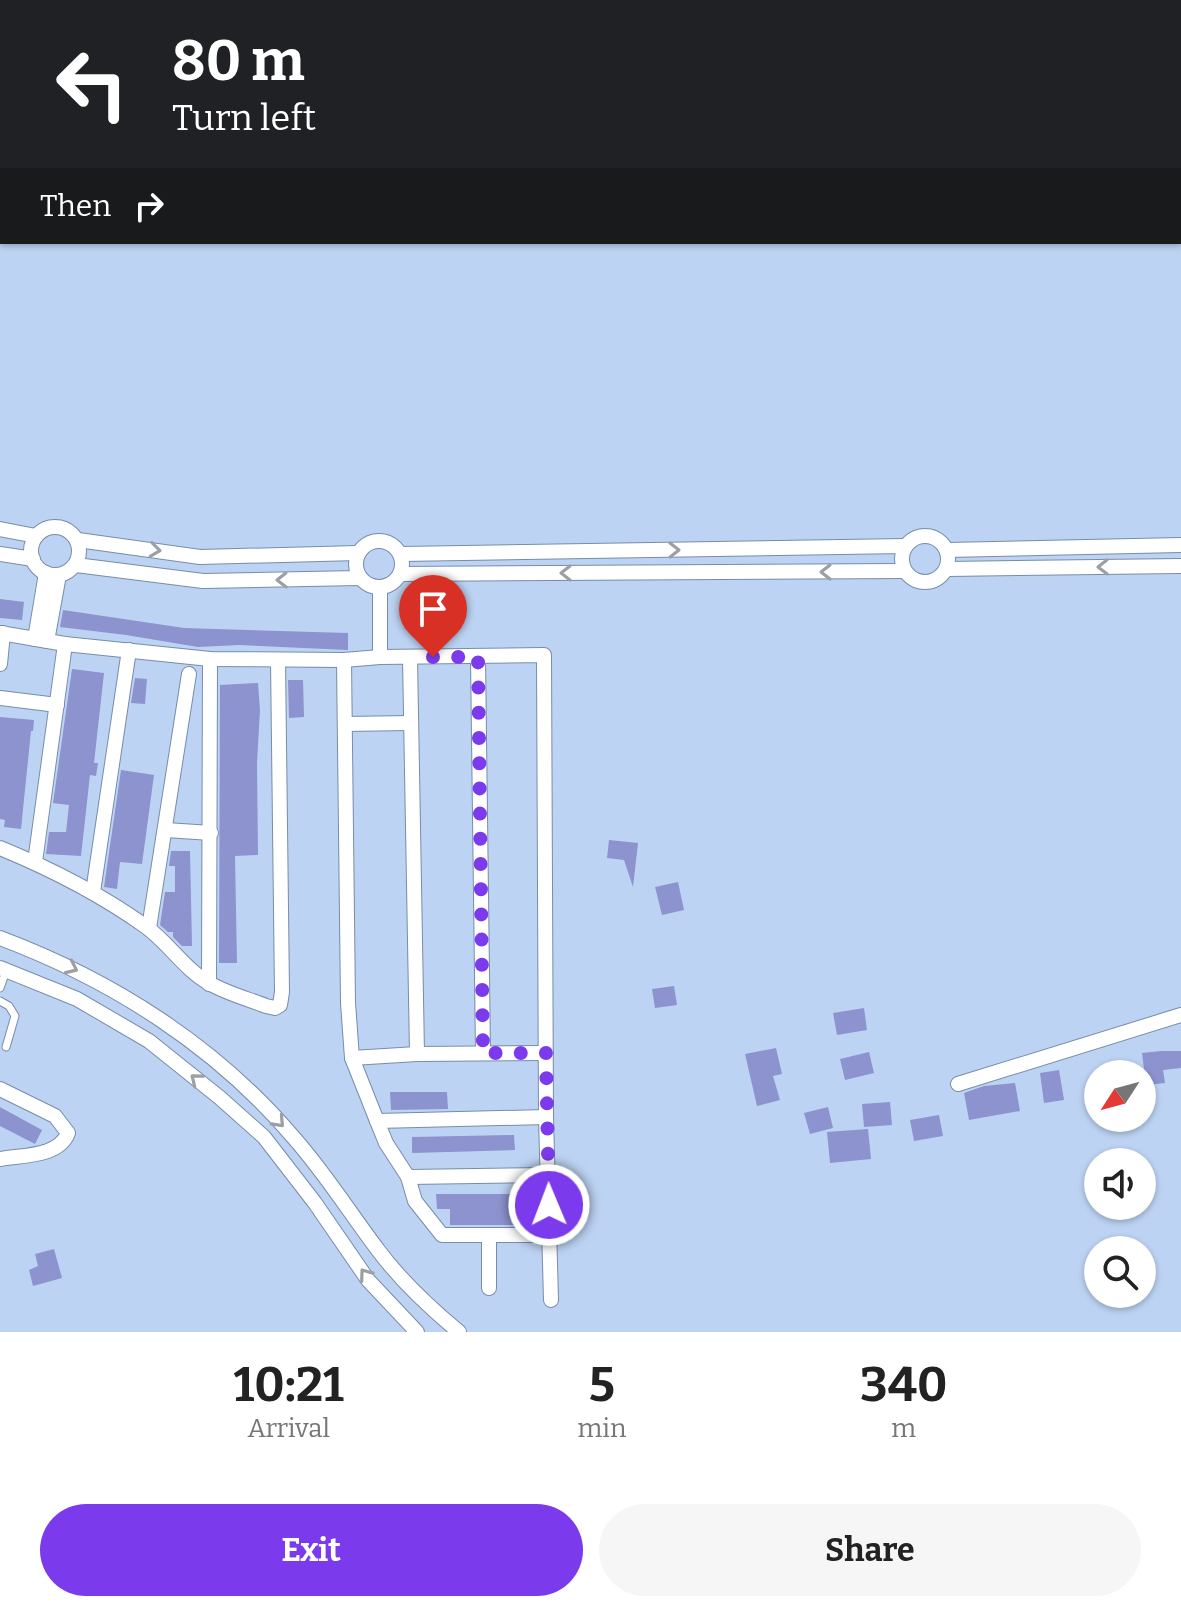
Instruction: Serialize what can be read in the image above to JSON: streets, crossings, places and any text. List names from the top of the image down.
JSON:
{
  "north": "bottom left",
  "page": {
    "turn": ["80 m", "Turn left"],
    "then": "Then",
    "eta": [
      "10:21",
      "Arrival",
      "5",
      "min",
      "340",
      "m"
    ],
    "buttons": ["Exit", "Share"]
  }
}
